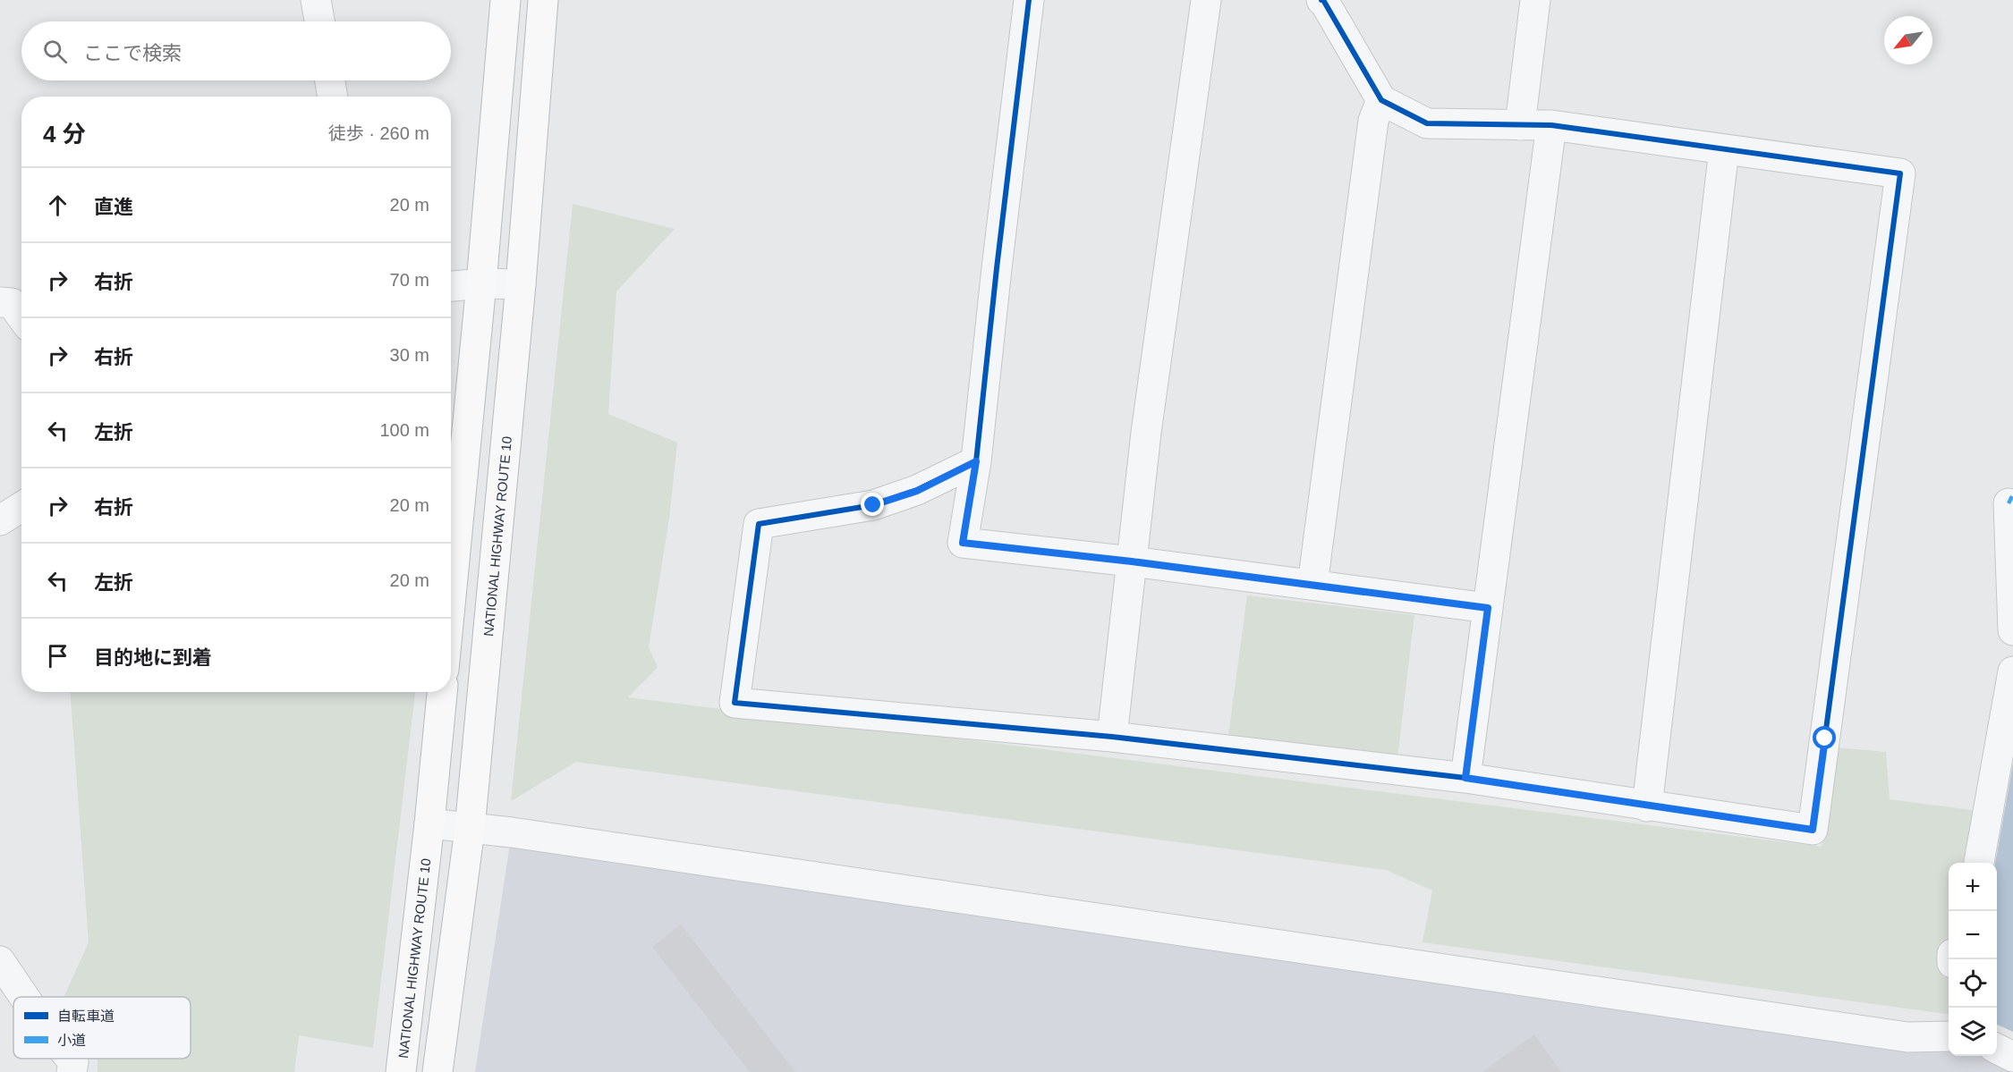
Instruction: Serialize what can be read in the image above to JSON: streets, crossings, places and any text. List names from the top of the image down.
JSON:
{
  "streets": {
    "highway": ["NATIONAL HIGHWAY ROUTE 10"]
  },
  "legend": ["自転車道", "小道"],
  "north": "bottom left",
  "page": {
    "search": "ここで検索",
    "heading": ["4 分", "徒歩 · 260 m"],
    "list": [
      ["直進", "20 m"],
      ["右折", "70 m"],
      ["右折", "30 m"],
      ["左折", "100 m"],
      ["右折", "20 m"],
      ["左折", "20 m"],
      "目的地に到着"
    ],
    "map_buttons": ["+", "−"]
  }
}
